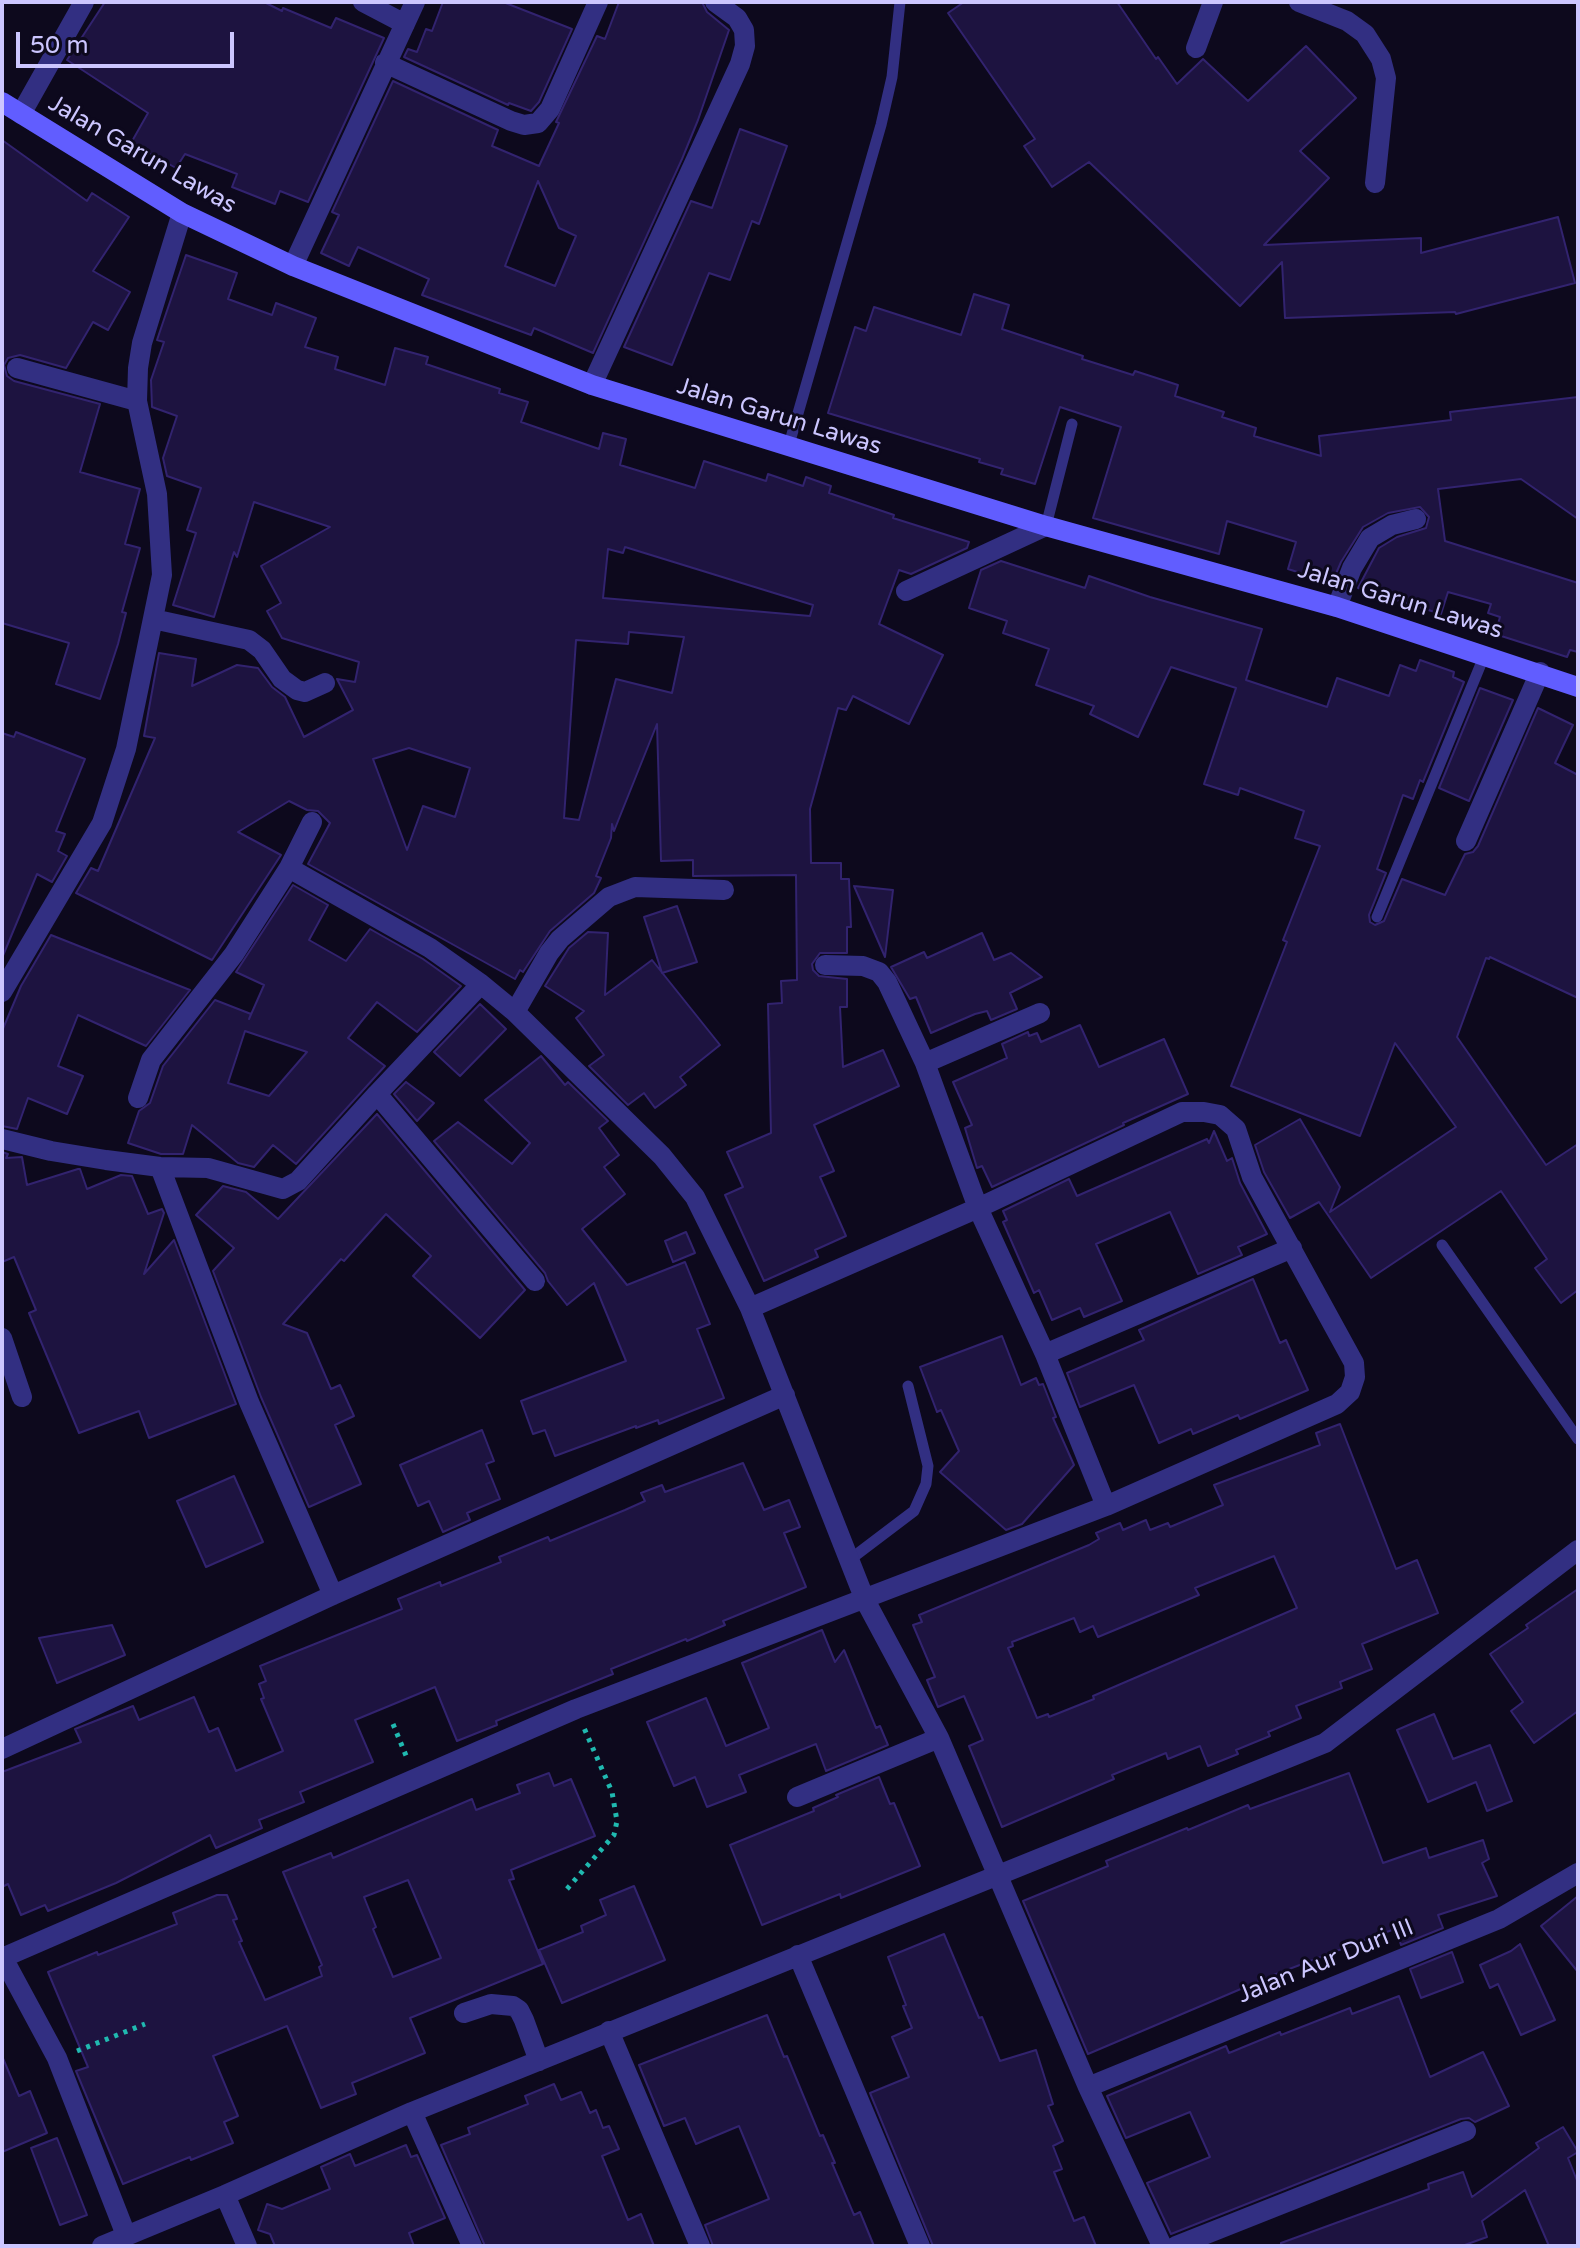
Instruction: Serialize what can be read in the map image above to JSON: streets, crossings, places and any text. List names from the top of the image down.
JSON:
{
  "streets": {
    "main road": ["Jalan Garun Lawas"],
    "street": ["Jalan Aur Duri III"]
  },
  "scale_bar": "50 m"
}
